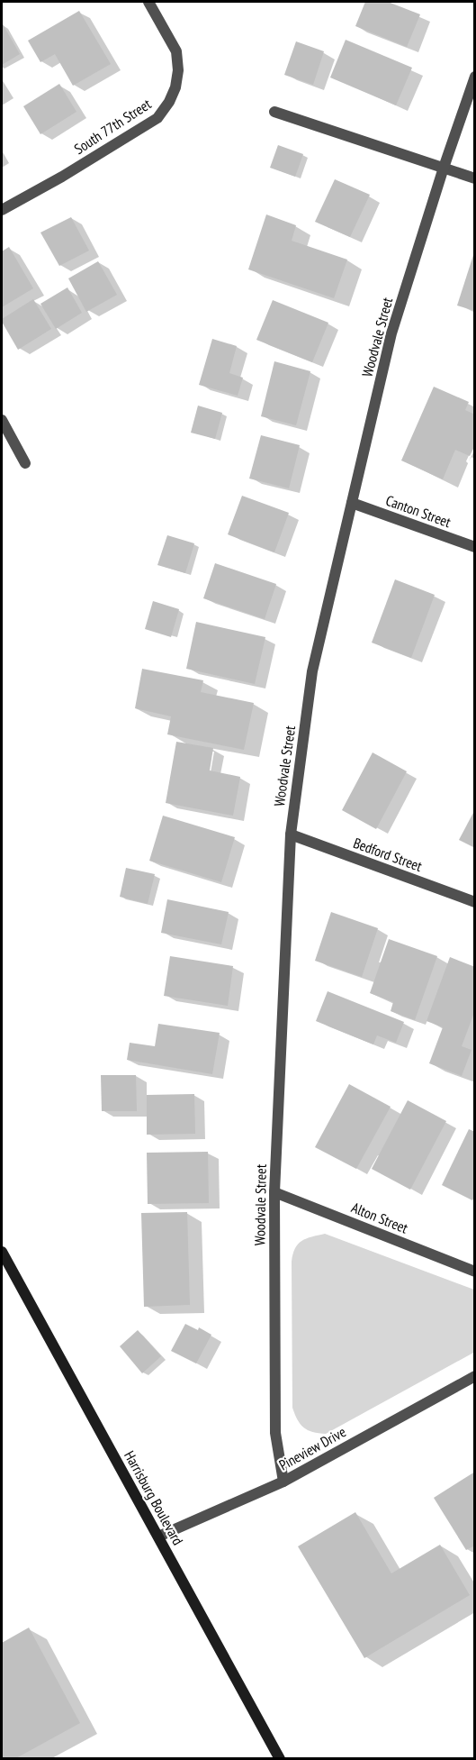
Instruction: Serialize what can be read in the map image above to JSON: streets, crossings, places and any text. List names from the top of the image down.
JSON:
{
  "streets": {
    "main road": ["Harrisburg Boulevard"],
    "street": [
      "South 77th Street",
      "Woodvale Street",
      "Canton Street",
      "Bedford Street",
      "Alton Street",
      "Pineview Drive"
    ]
  },
  "crossings": [
    ["Woodvale Street", "Canton Street"],
    ["Woodvale Street", "Bedford Street"],
    ["Woodvale Street", "Alton Street"],
    ["Woodvale Street", "Pineview Drive"],
    ["Pineview Drive", "Harrisburg Boulevard"]
  ]
}
